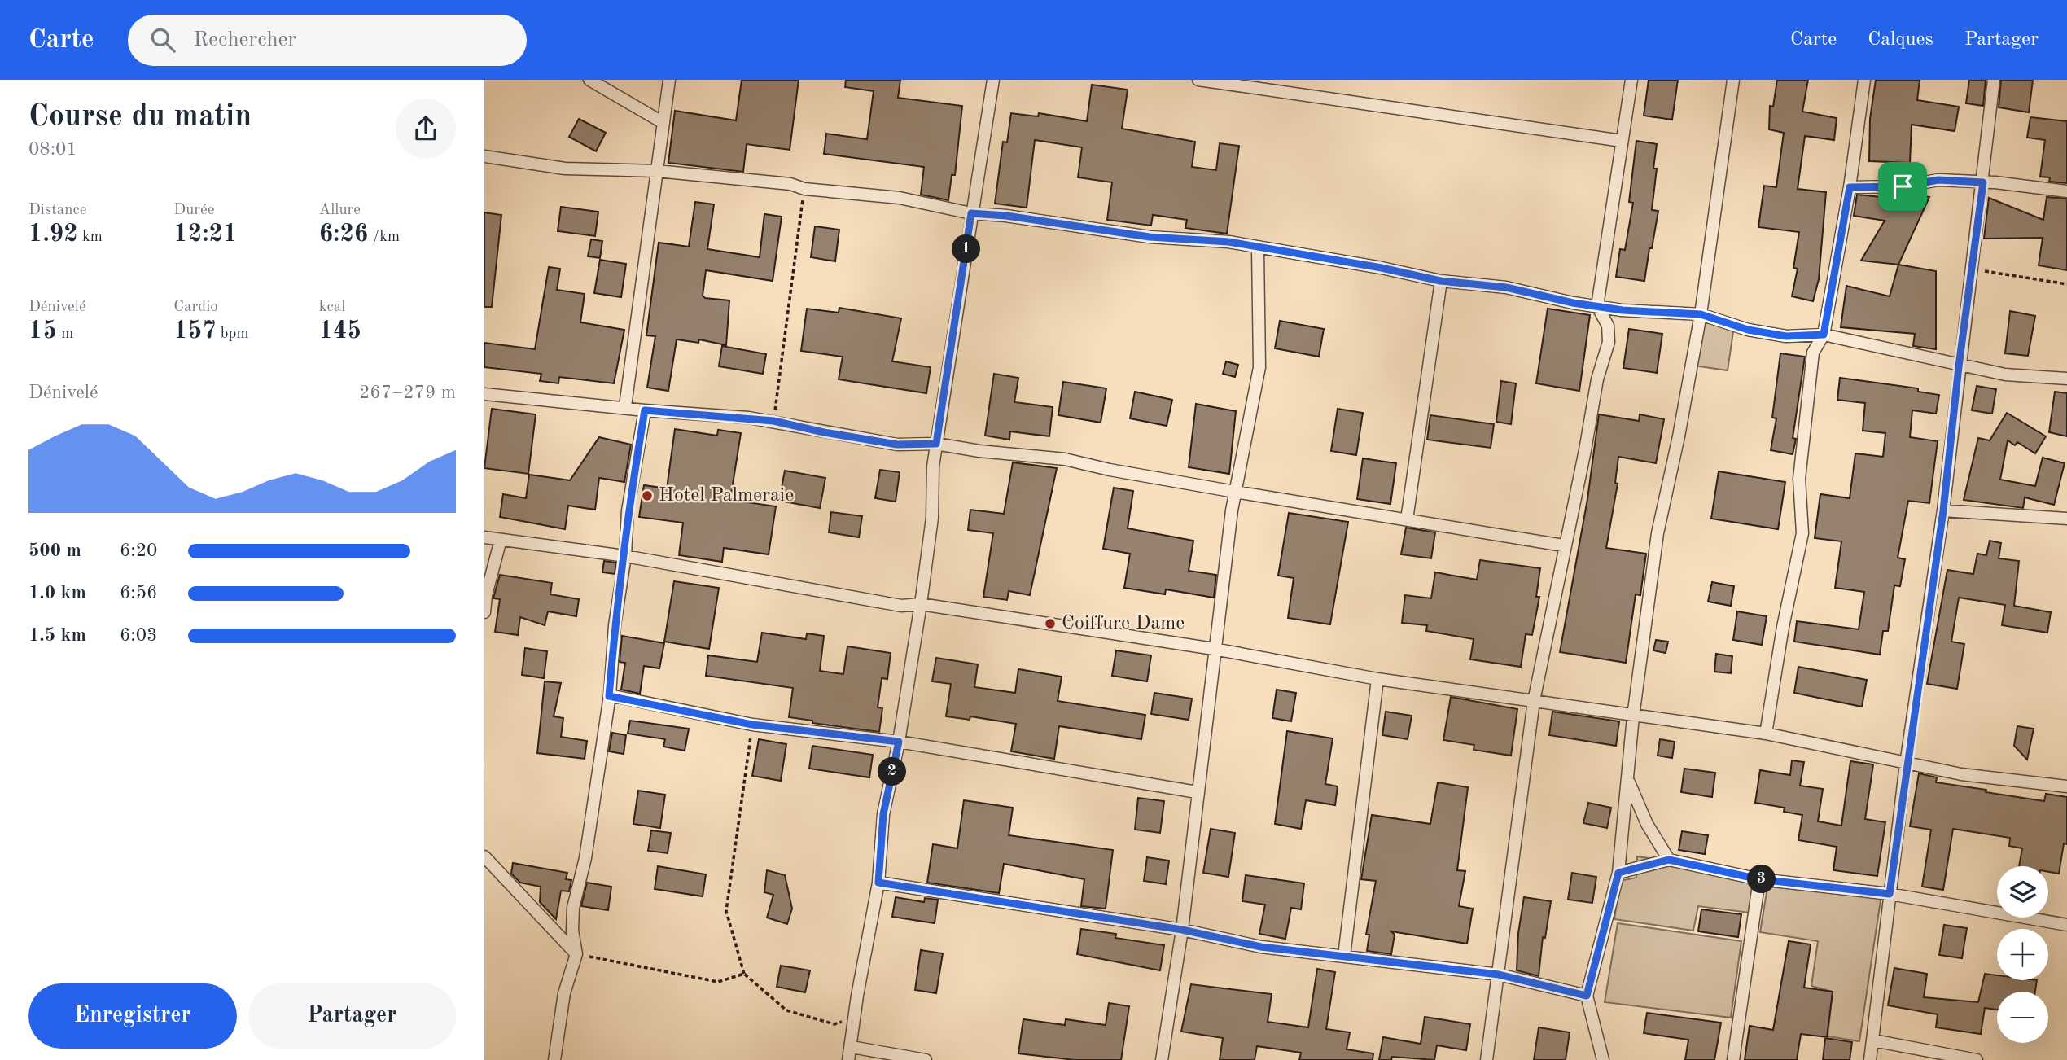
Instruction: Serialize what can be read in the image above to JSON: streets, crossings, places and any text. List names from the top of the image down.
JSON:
{
  "places": ["Hotel Palmeraie", "Coiffure Dame"],
  "page": {
    "header": "Carte",
    "search": "Rechercher",
    "nav": ["Carte", "Calques", "Partager"],
    "heading": ["Course du matin", "08:01"],
    "stats": [
      ["Distance", "1.92 km"],
      ["Durée", "12:21"],
      ["Allure", "6:26 /km"],
      ["Dénivelé", "15 m"],
      ["Cardio", "157 bpm"],
      ["kcal", "145"]
    ],
    "pins": ["1", "2", "3"],
    "chart": ["Dénivelé", "267–279 m"],
    "list": [
      {
        "name": "500 m",
        "note": "6:20"
      },
      {
        "name": "1.0 km",
        "note": "6:56"
      },
      {
        "name": "1.5 km",
        "note": "6:03"
      }
    ],
    "map_buttons": ["+", "−"],
    "buttons": ["Enregistrer", "Partager"]
  }
}
